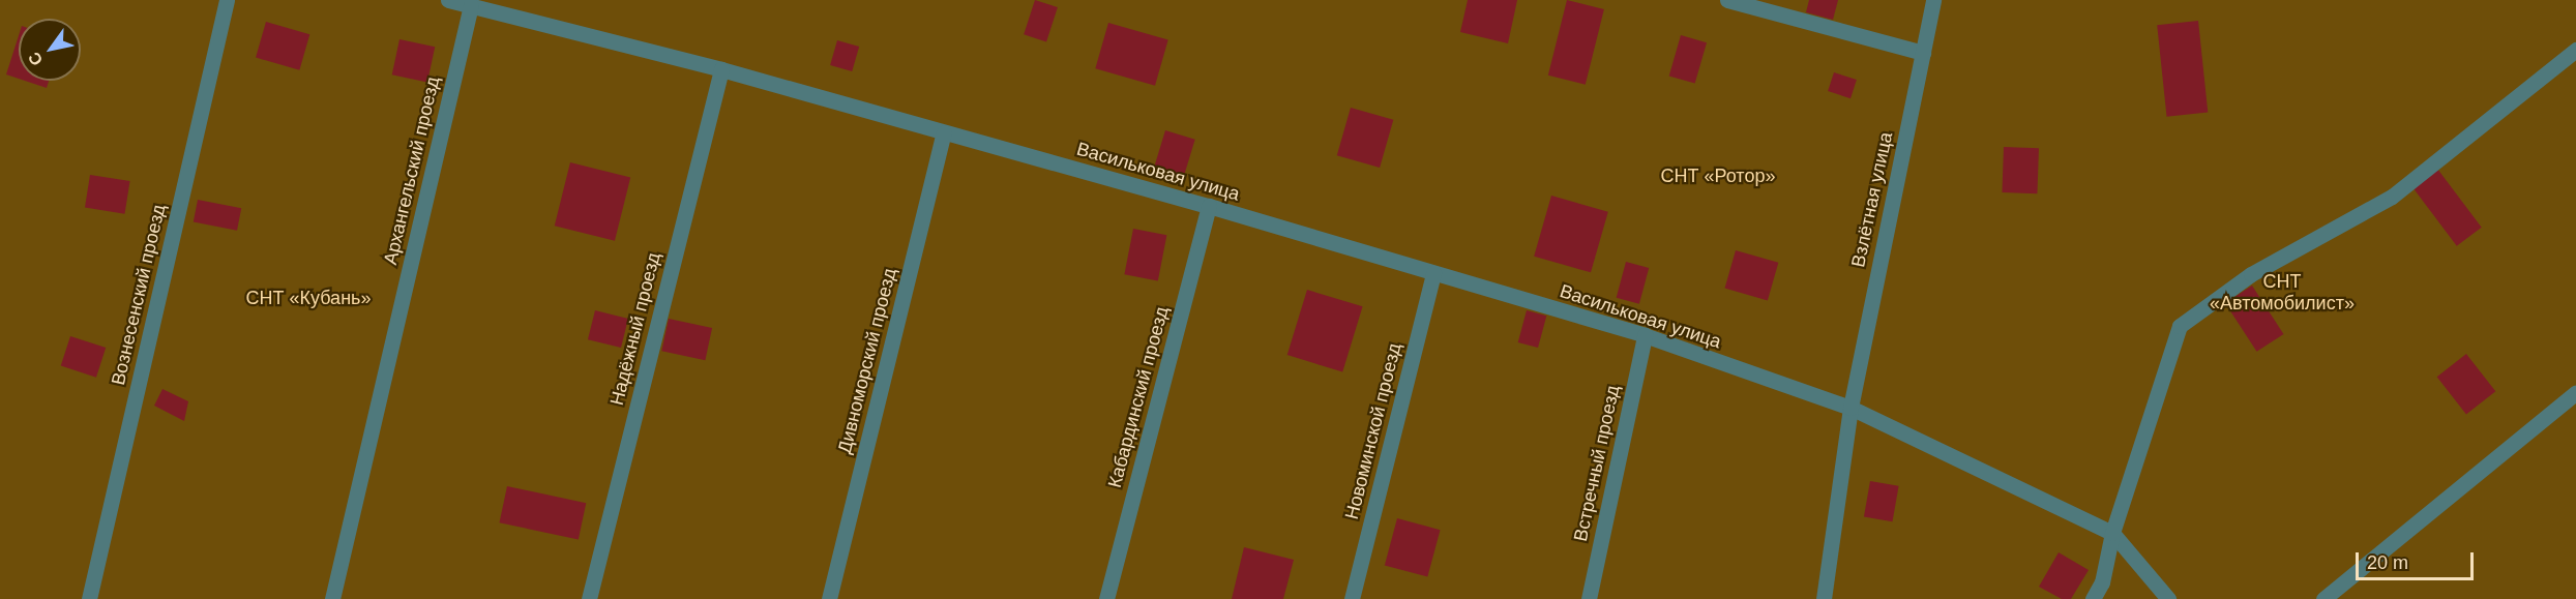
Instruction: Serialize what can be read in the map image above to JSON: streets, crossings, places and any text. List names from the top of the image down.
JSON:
{
  "streets": {
    "street": [
      "Архангельский проезд",
      "Васильковая улица",
      "Взлётная улица",
      "Вознесенский проезд",
      "Надёжный проезд",
      "Дивноморский проезд",
      "Кабардинский проезд",
      "Новоминской проезд",
      "Встречный проезд"
    ]
  },
  "crossings": [
    ["Архангельский проезд", "Васильковая улица"],
    ["Васильковая улица", "Взлётная улица"],
    ["Васильковая улица", "Надёжный проезд"],
    ["Васильковая улица", "Дивноморский проезд"],
    ["Васильковая улица", "Кабардинский проезд"],
    ["Васильковая улица", "Новоминской проезд"],
    ["Васильковая улица", "Встречный проезд"]
  ],
  "parks": ["СНТ «Ротор»", "СНТ «Автомобилист»", "СНТ «Кубань»"],
  "scale_bar": "20 m",
  "north": "bottom left"
}
